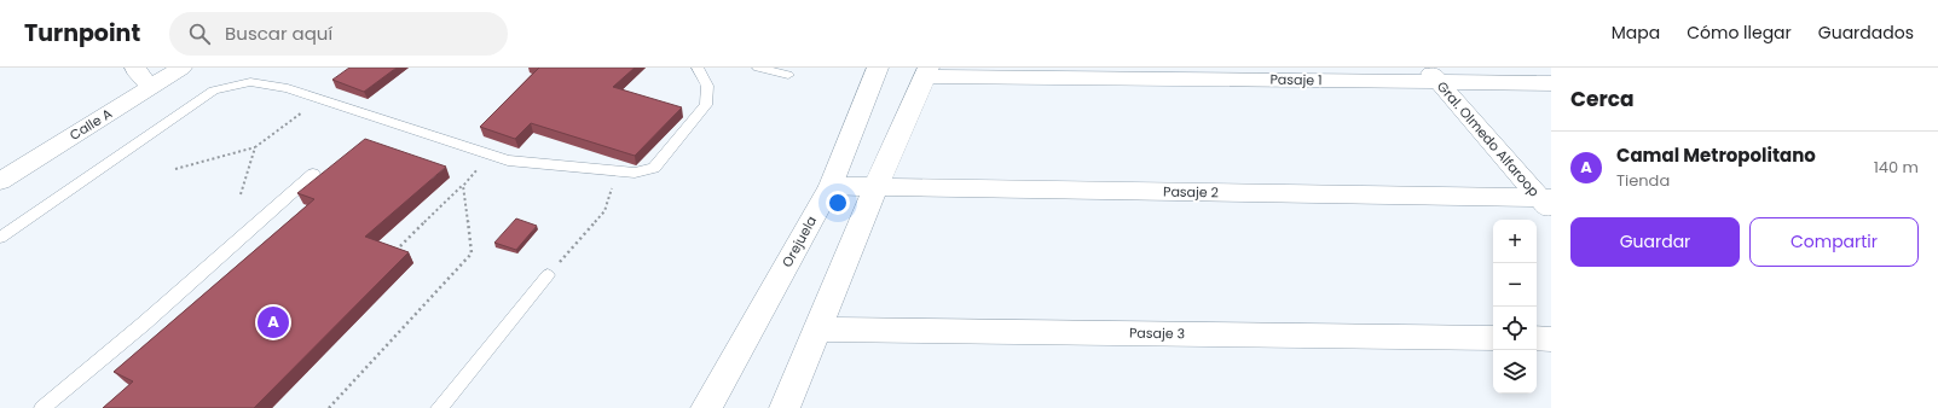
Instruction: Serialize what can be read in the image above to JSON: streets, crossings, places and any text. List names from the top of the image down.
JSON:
{
  "streets": {
    "street": [
      "Pasaje 1",
      "Calle A",
      "Gral. Olmedo Alfaroop",
      "Pasaje 2",
      "Orejuela",
      "Pasaje 3"
    ]
  },
  "crossings": [
    ["Pasaje 1", "Gral. Olmedo Alfaroop"],
    ["Gral. Olmedo Alfaroop", "Pasaje 2"],
    ["Pasaje 2", "Orejuela"]
  ],
  "page": {
    "header": "Turnpoint",
    "search": "Buscar aquí",
    "nav": ["Mapa", "Cómo llegar", "Guardados"],
    "heading": "Cerca",
    "list": [
      {
        "mark": "A",
        "name": "Camal Metropolitano",
        "note": "Tienda",
        "value": "140 m"
      }
    ],
    "buttons": ["Guardar", "Compartir"],
    "map_buttons": ["+", "−"],
    "pins": "A"
  }
}
